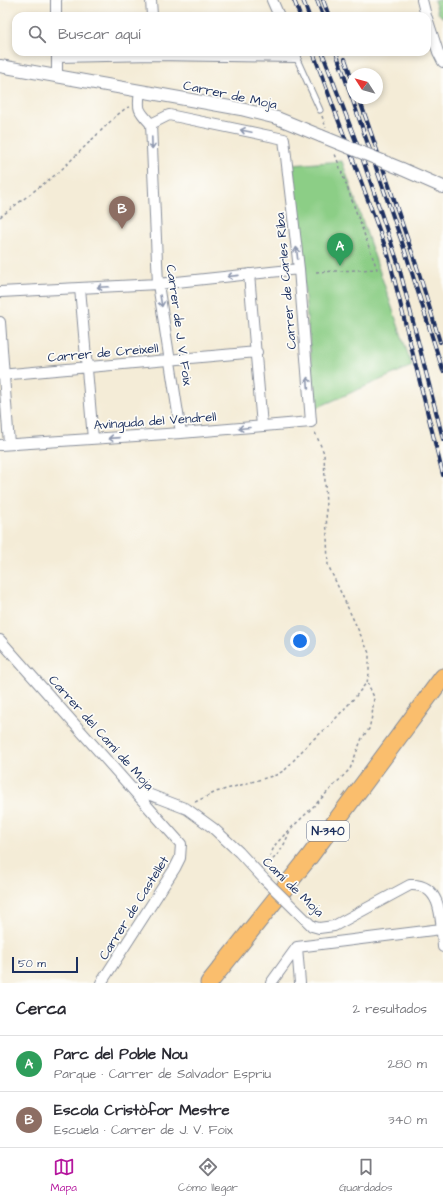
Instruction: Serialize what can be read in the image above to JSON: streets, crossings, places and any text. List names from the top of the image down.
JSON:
{
  "streets": {
    "highway": ["N-340"],
    "street": [
      "Carrer de Moja",
      "Carrer de Carles Riba",
      "Carrer de J. V. Foix",
      "Carrer de Creixell",
      "Avinguda del Vendrell",
      "Carrer del Camí de Moja",
      "Camí de Moja",
      "Carrer de Castellet"
    ]
  },
  "crossings": [
    ["Carrer de Carles Riba", "Carrer de J. V. Foix"],
    ["Carrer de Carles Riba", "Avinguda del Vendrell"],
    ["Carrer de J. V. Foix", "Carrer de Creixell"],
    ["Carrer de J. V. Foix", "Avinguda del Vendrell"],
    ["Carrer del Camí de Moja", "Camí de Moja"],
    ["Carrer del Camí de Moja", "Carrer de Castellet"]
  ],
  "one_way": ["Avinguda del Vendrell"],
  "scale_bar": "50 m",
  "north": "top left",
  "page": {
    "search": "Buscar aquí",
    "pins": ["B", "A"],
    "scale": "50 m",
    "heading": ["Cerca", "2 resultados"],
    "list": [
      {
        "mark": "A",
        "name": "Parc del Poble Nou",
        "note": "Parque · Carrer de Salvador Espriu",
        "value": "280 m"
      },
      {
        "mark": "B",
        "name": "Escola Cristòfor Mestre",
        "note": "Escuela · Carrer de J. V. Foix",
        "value": "340 m"
      }
    ],
    "nav": ["Mapa", "Cómo llegar", "Guardados"]
  }
}
